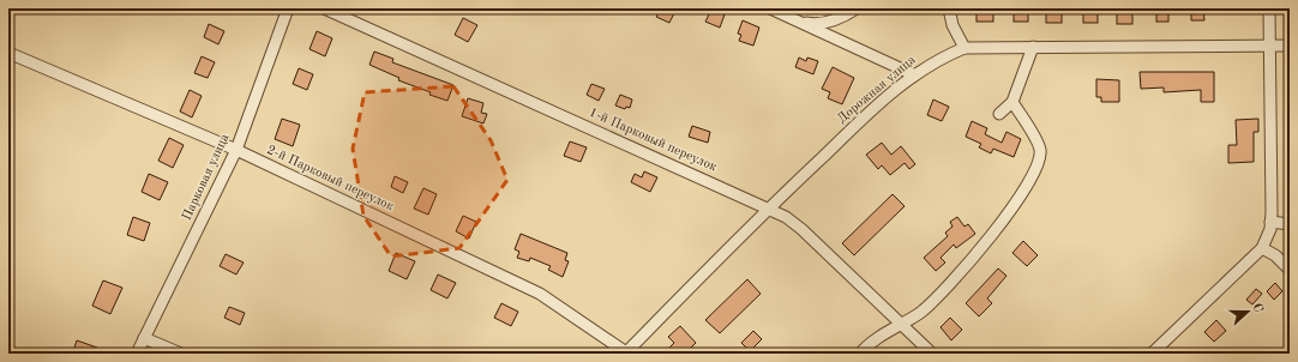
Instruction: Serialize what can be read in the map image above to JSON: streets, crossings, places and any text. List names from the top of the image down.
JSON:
{
  "streets": {
    "street": [
      "Дорожная улица",
      "1-й Парковый переулок",
      "Парковая улица",
      "2-й Парковый переулок"
    ]
  },
  "crossings": [
    ["Дорожная улица", "1-й Парковый переулок"],
    ["Дорожная улица", "2-й Парковый переулок"],
    ["Парковая улица", "2-й Парковый переулок"]
  ],
  "north": "right"
}
